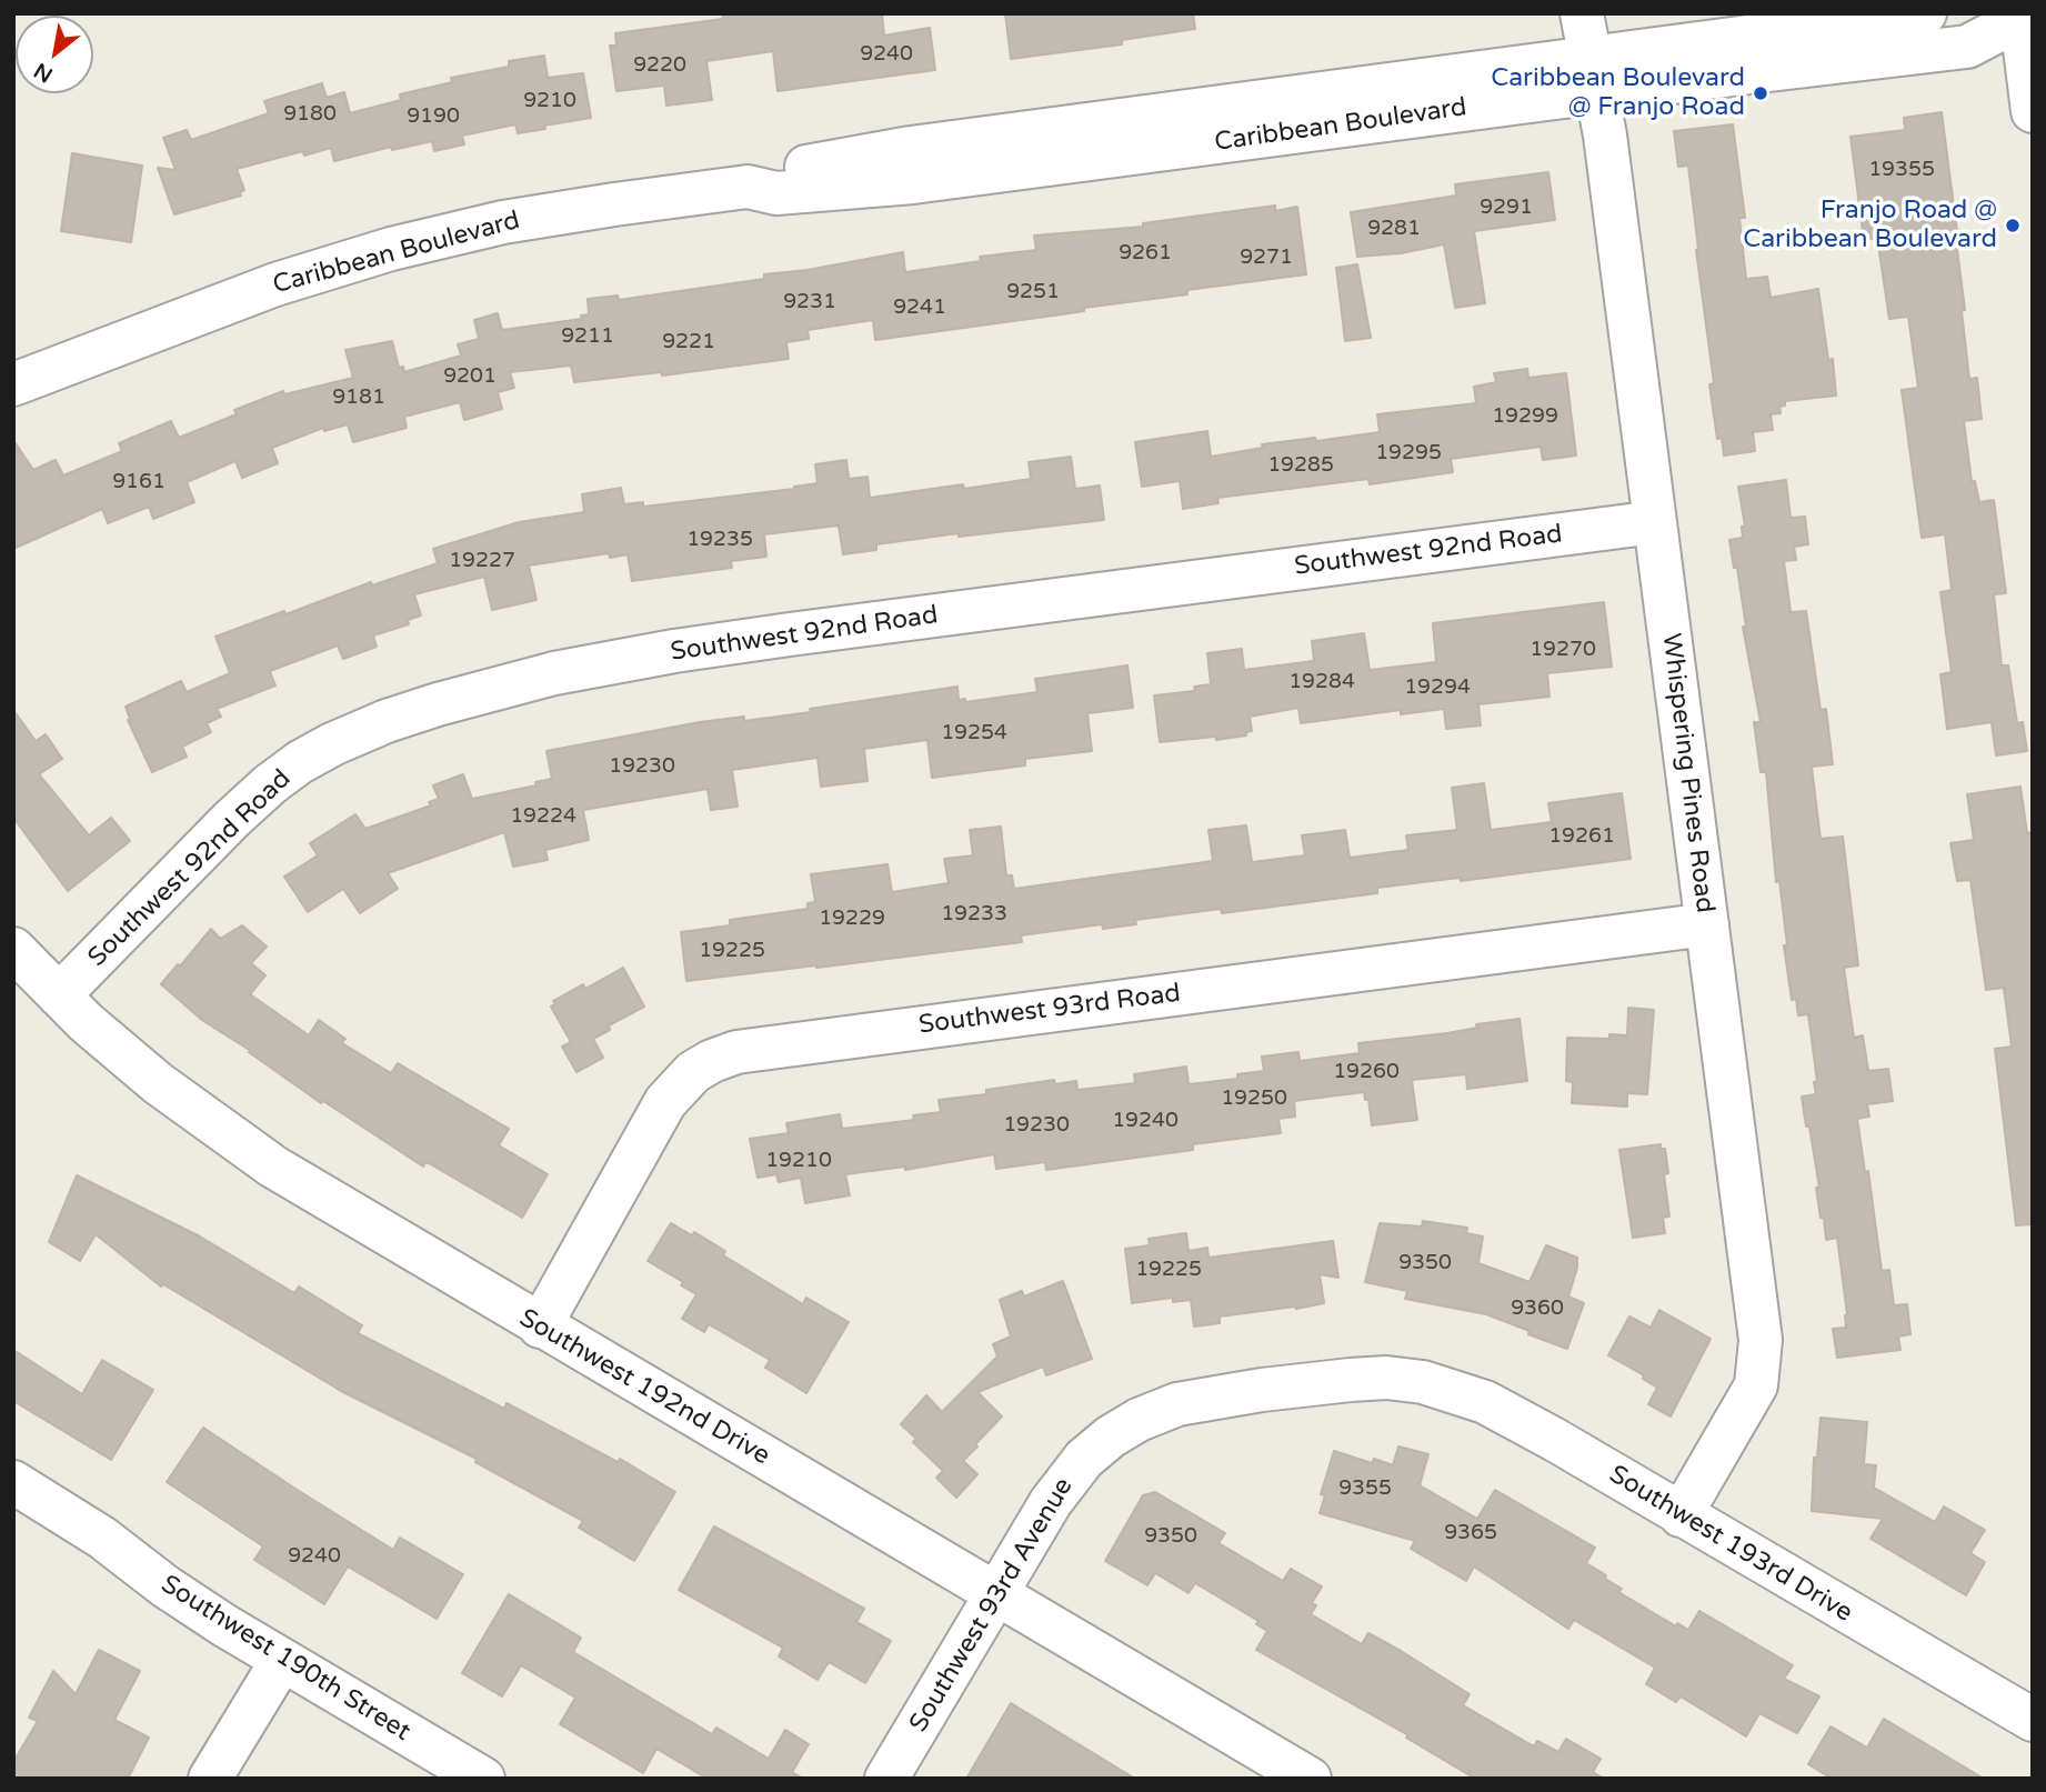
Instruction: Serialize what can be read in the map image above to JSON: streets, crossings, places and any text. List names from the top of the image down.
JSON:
{
  "streets": {
    "street": [
      "Caribbean Boulevard",
      "Southwest 92nd Road",
      "Whispering Pines Road",
      "Southwest 93rd Road",
      "Southwest 192nd Drive",
      "Southwest 193rd Drive",
      "Southwest 93rd Avenue",
      "Southwest 190th Street"
    ]
  },
  "crossings": [
    ["Caribbean Boulevard", "Whispering Pines Road"],
    ["Southwest 92nd Road", "Whispering Pines Road"],
    ["Southwest 92nd Road", "Southwest 192nd Drive"],
    ["Whispering Pines Road", "Southwest 93rd Road"],
    ["Whispering Pines Road", "Southwest 193rd Drive"],
    ["Southwest 93rd Road", "Southwest 192nd Drive"],
    ["Southwest 192nd Drive", "Southwest 93rd Avenue"],
    ["Southwest 193rd Drive", "Southwest 93rd Avenue"]
  ],
  "places": ["Caribbean Boulevard @ Franjo Road", "Franjo Road @ Caribbean Boulevard"],
  "house_numbers": [
    "9240",
    "9220",
    "9210",
    "9180",
    "9190",
    "19355",
    "9291",
    "9281",
    "9261",
    "9271",
    "9251",
    "9231",
    "9241",
    "9211",
    "9221",
    "9201",
    "9181",
    "19299",
    "19295",
    "19285",
    "9161",
    "19235",
    "19227",
    "19270",
    "19284",
    "19294",
    "19254",
    "19230",
    "19224",
    "19261",
    "19233",
    "19229",
    "19225",
    "19260",
    "19250",
    "19240",
    "19230",
    "19210",
    "9350",
    "19225",
    "9360",
    "9355",
    "9365",
    "9350",
    "9240"
  ],
  "north": "bottom left"
}
